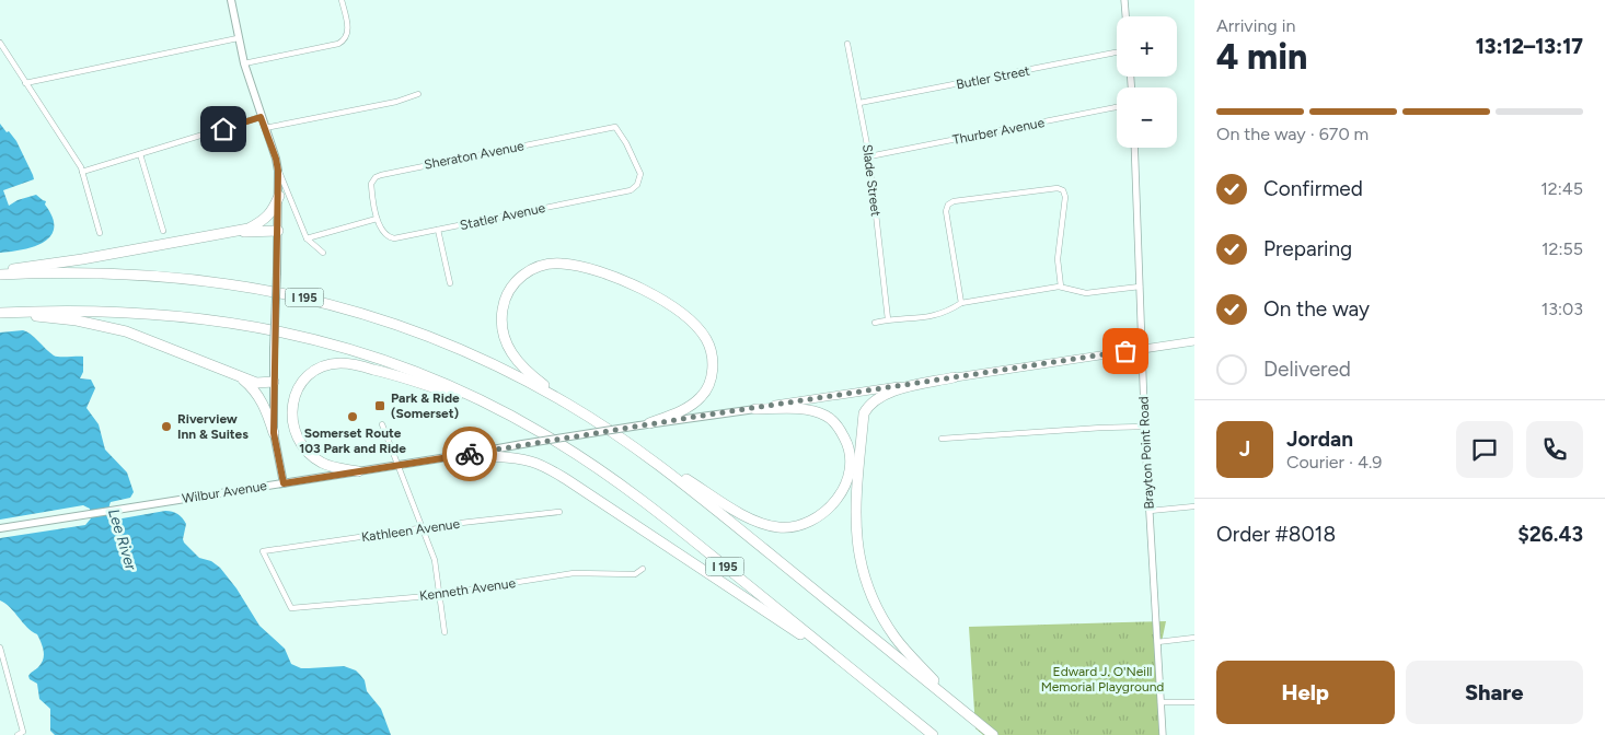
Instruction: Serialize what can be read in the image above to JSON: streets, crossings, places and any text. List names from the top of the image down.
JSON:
{
  "streets": {
    "highway": ["I 195"],
    "main road": ["Wilbur Avenue"],
    "street": [
      "Butler Street",
      "Thurber Avenue",
      "Sheraton Avenue",
      "Slade Street",
      "Statler Avenue",
      "Brayton Point Road",
      "Kathleen Avenue",
      "Kenneth Avenue"
    ]
  },
  "crossings": [
    ["Butler Street", "Slade Street"],
    ["Thurber Avenue", "Slade Street"],
    ["Sheraton Avenue", "Statler Avenue"],
    ["Brayton Point Road", "Wilbur Avenue"],
    ["Kathleen Avenue", "Kenneth Avenue"]
  ],
  "water": ["Lee River"],
  "parks": ["Edward J. O'Neill Memorial Playground"],
  "places": {
    "transit": ["Park & Ride (Somerset)"],
    "other": ["Somerset Route 103 Park and Ride", "Riverview Inn & Suites"]
  },
  "page": {
    "heading": ["4 min", "Arriving in", "13:12–13:17"],
    "panel": [
      "Jordan",
      "Courier · 4.9",
      "Order #8018",
      "$26.43"
    ],
    "map_buttons": ["+", "−"],
    "bar": "On the way · 670 m",
    "list": [
      ["Confirmed", "12:45"],
      ["Preparing", "12:55"],
      ["On the way", "13:03"],
      "Delivered"
    ],
    "round": "J",
    "buttons": ["Help", "Share"]
  }
}
